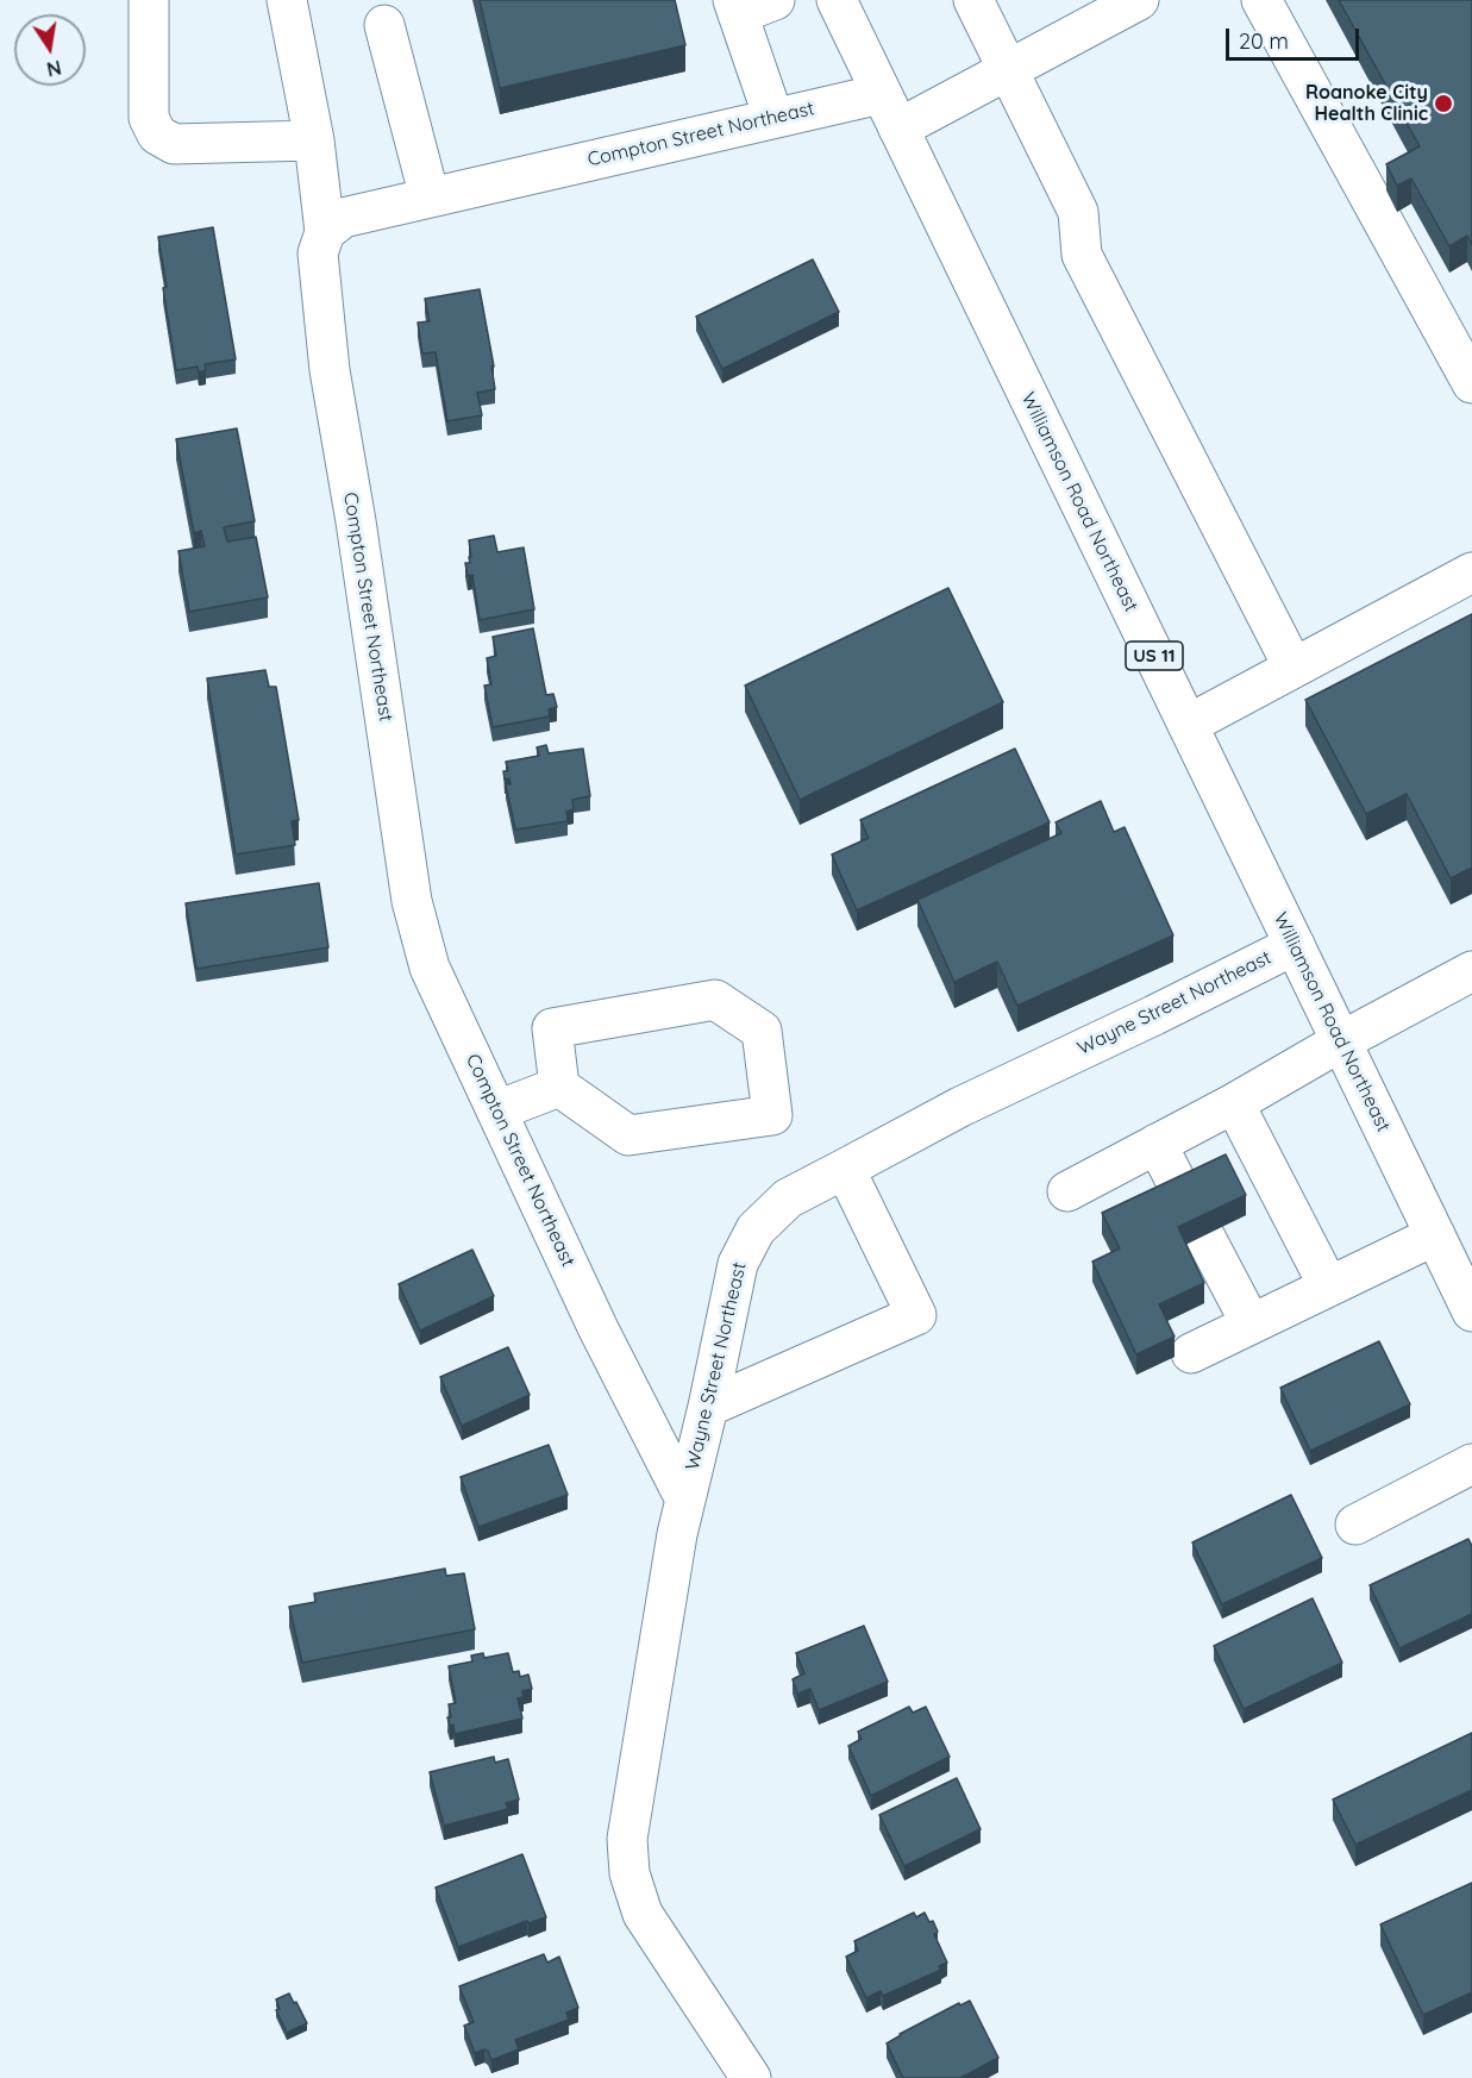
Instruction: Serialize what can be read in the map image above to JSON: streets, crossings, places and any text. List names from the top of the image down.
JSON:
{
  "streets": {
    "street": [
      "Compton Street Northeast",
      "Williamson Road Northeast",
      "US 11",
      "Wayne Street Northeast"
    ]
  },
  "crossings": [
    ["Compton Street Northeast", "Williamson Road Northeast"],
    ["Compton Street Northeast", "Wayne Street Northeast"],
    ["Williamson Road Northeast", "Wayne Street Northeast"]
  ],
  "places": ["Roanoke City Health Clinic"],
  "scale_bar": "20 m",
  "north": "bottom"
}
